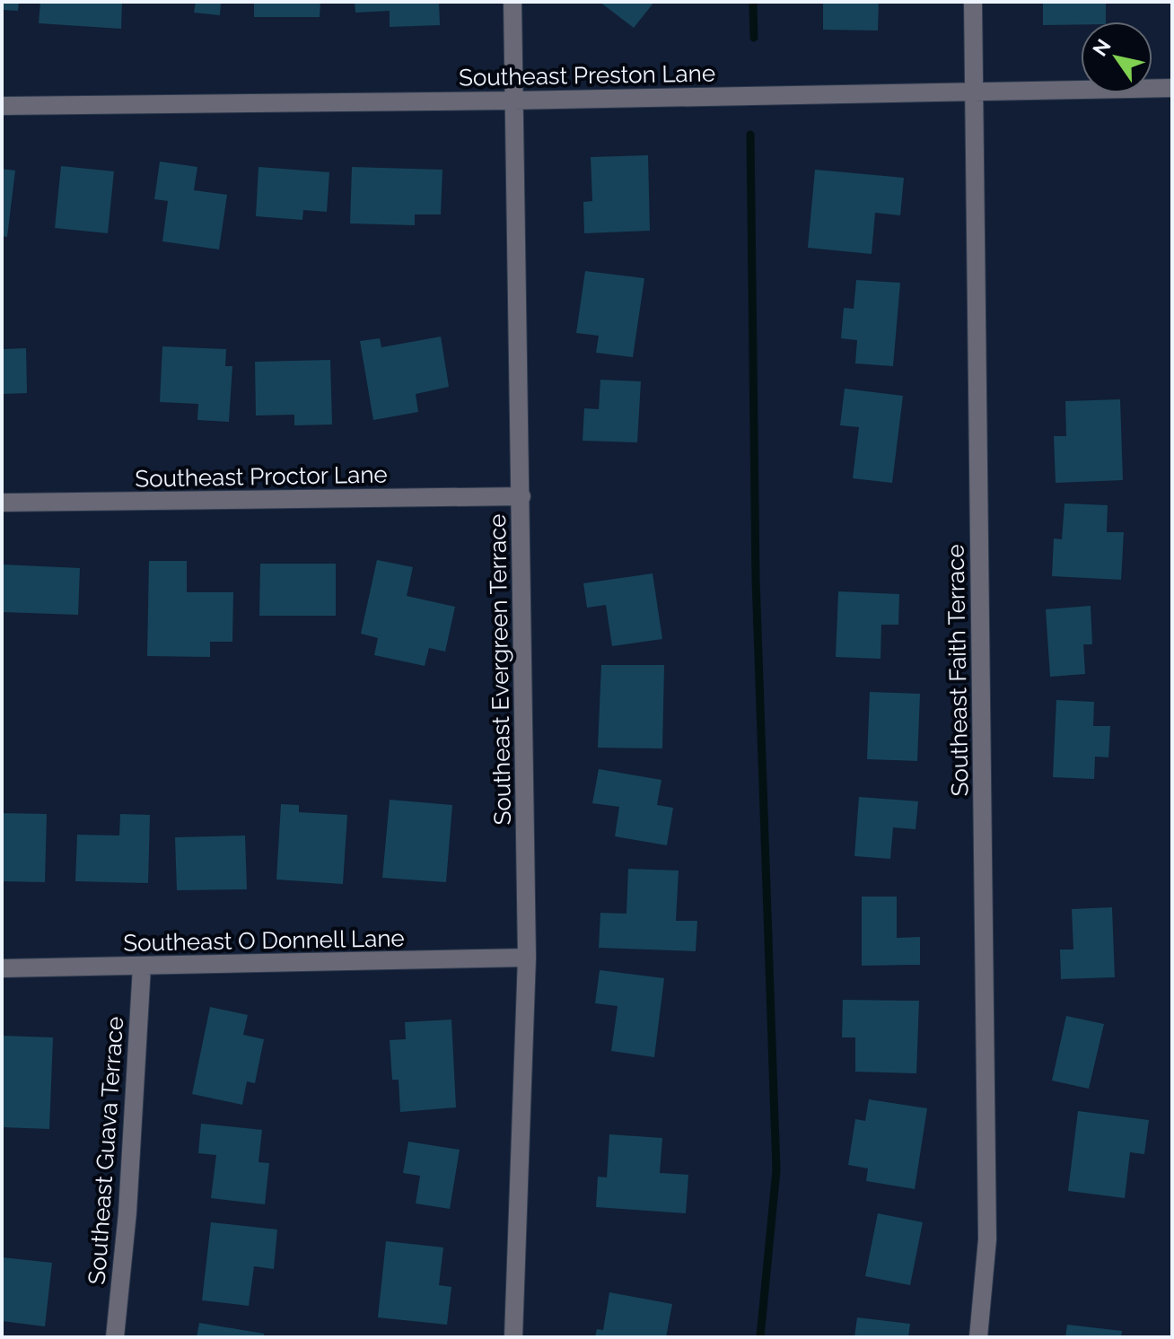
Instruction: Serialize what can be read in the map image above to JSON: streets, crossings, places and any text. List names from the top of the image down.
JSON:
{
  "streets": {
    "street": [
      "Southeast Preston Lane",
      "Southeast Proctor Lane",
      "Southeast Evergreen Terrace",
      "Southeast Faith Terrace",
      "Southeast O Donnell Lane",
      "Southeast Guava Terrace"
    ]
  },
  "crossings": [
    ["Southeast Preston Lane", "Southeast Evergreen Terrace"],
    ["Southeast Preston Lane", "Southeast Faith Terrace"],
    ["Southeast Proctor Lane", "Southeast Evergreen Terrace"],
    ["Southeast Evergreen Terrace", "Southeast O Donnell Lane"],
    ["Southeast O Donnell Lane", "Southeast Guava Terrace"]
  ],
  "north": "top left"
}
